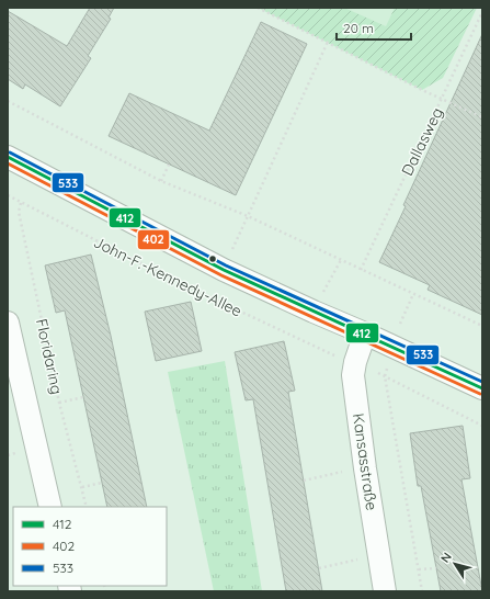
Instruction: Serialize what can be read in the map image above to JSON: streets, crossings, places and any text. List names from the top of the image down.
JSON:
{
  "streets": {
    "street": ["John-F.-Kennedy-Allee", "Floridaring", "Kansasstraße"],
    "path": ["Dallasweg"]
  },
  "crossings": [
    ["John-F.-Kennedy-Allee", "Floridaring"],
    ["John-F.-Kennedy-Allee", "Kansasstraße"]
  ],
  "lines": ["transit line 533", "transit line 412", "transit line 402"],
  "legend": ["412", "402", "533"],
  "scale_bar": "20 m",
  "north": "top left"
}
